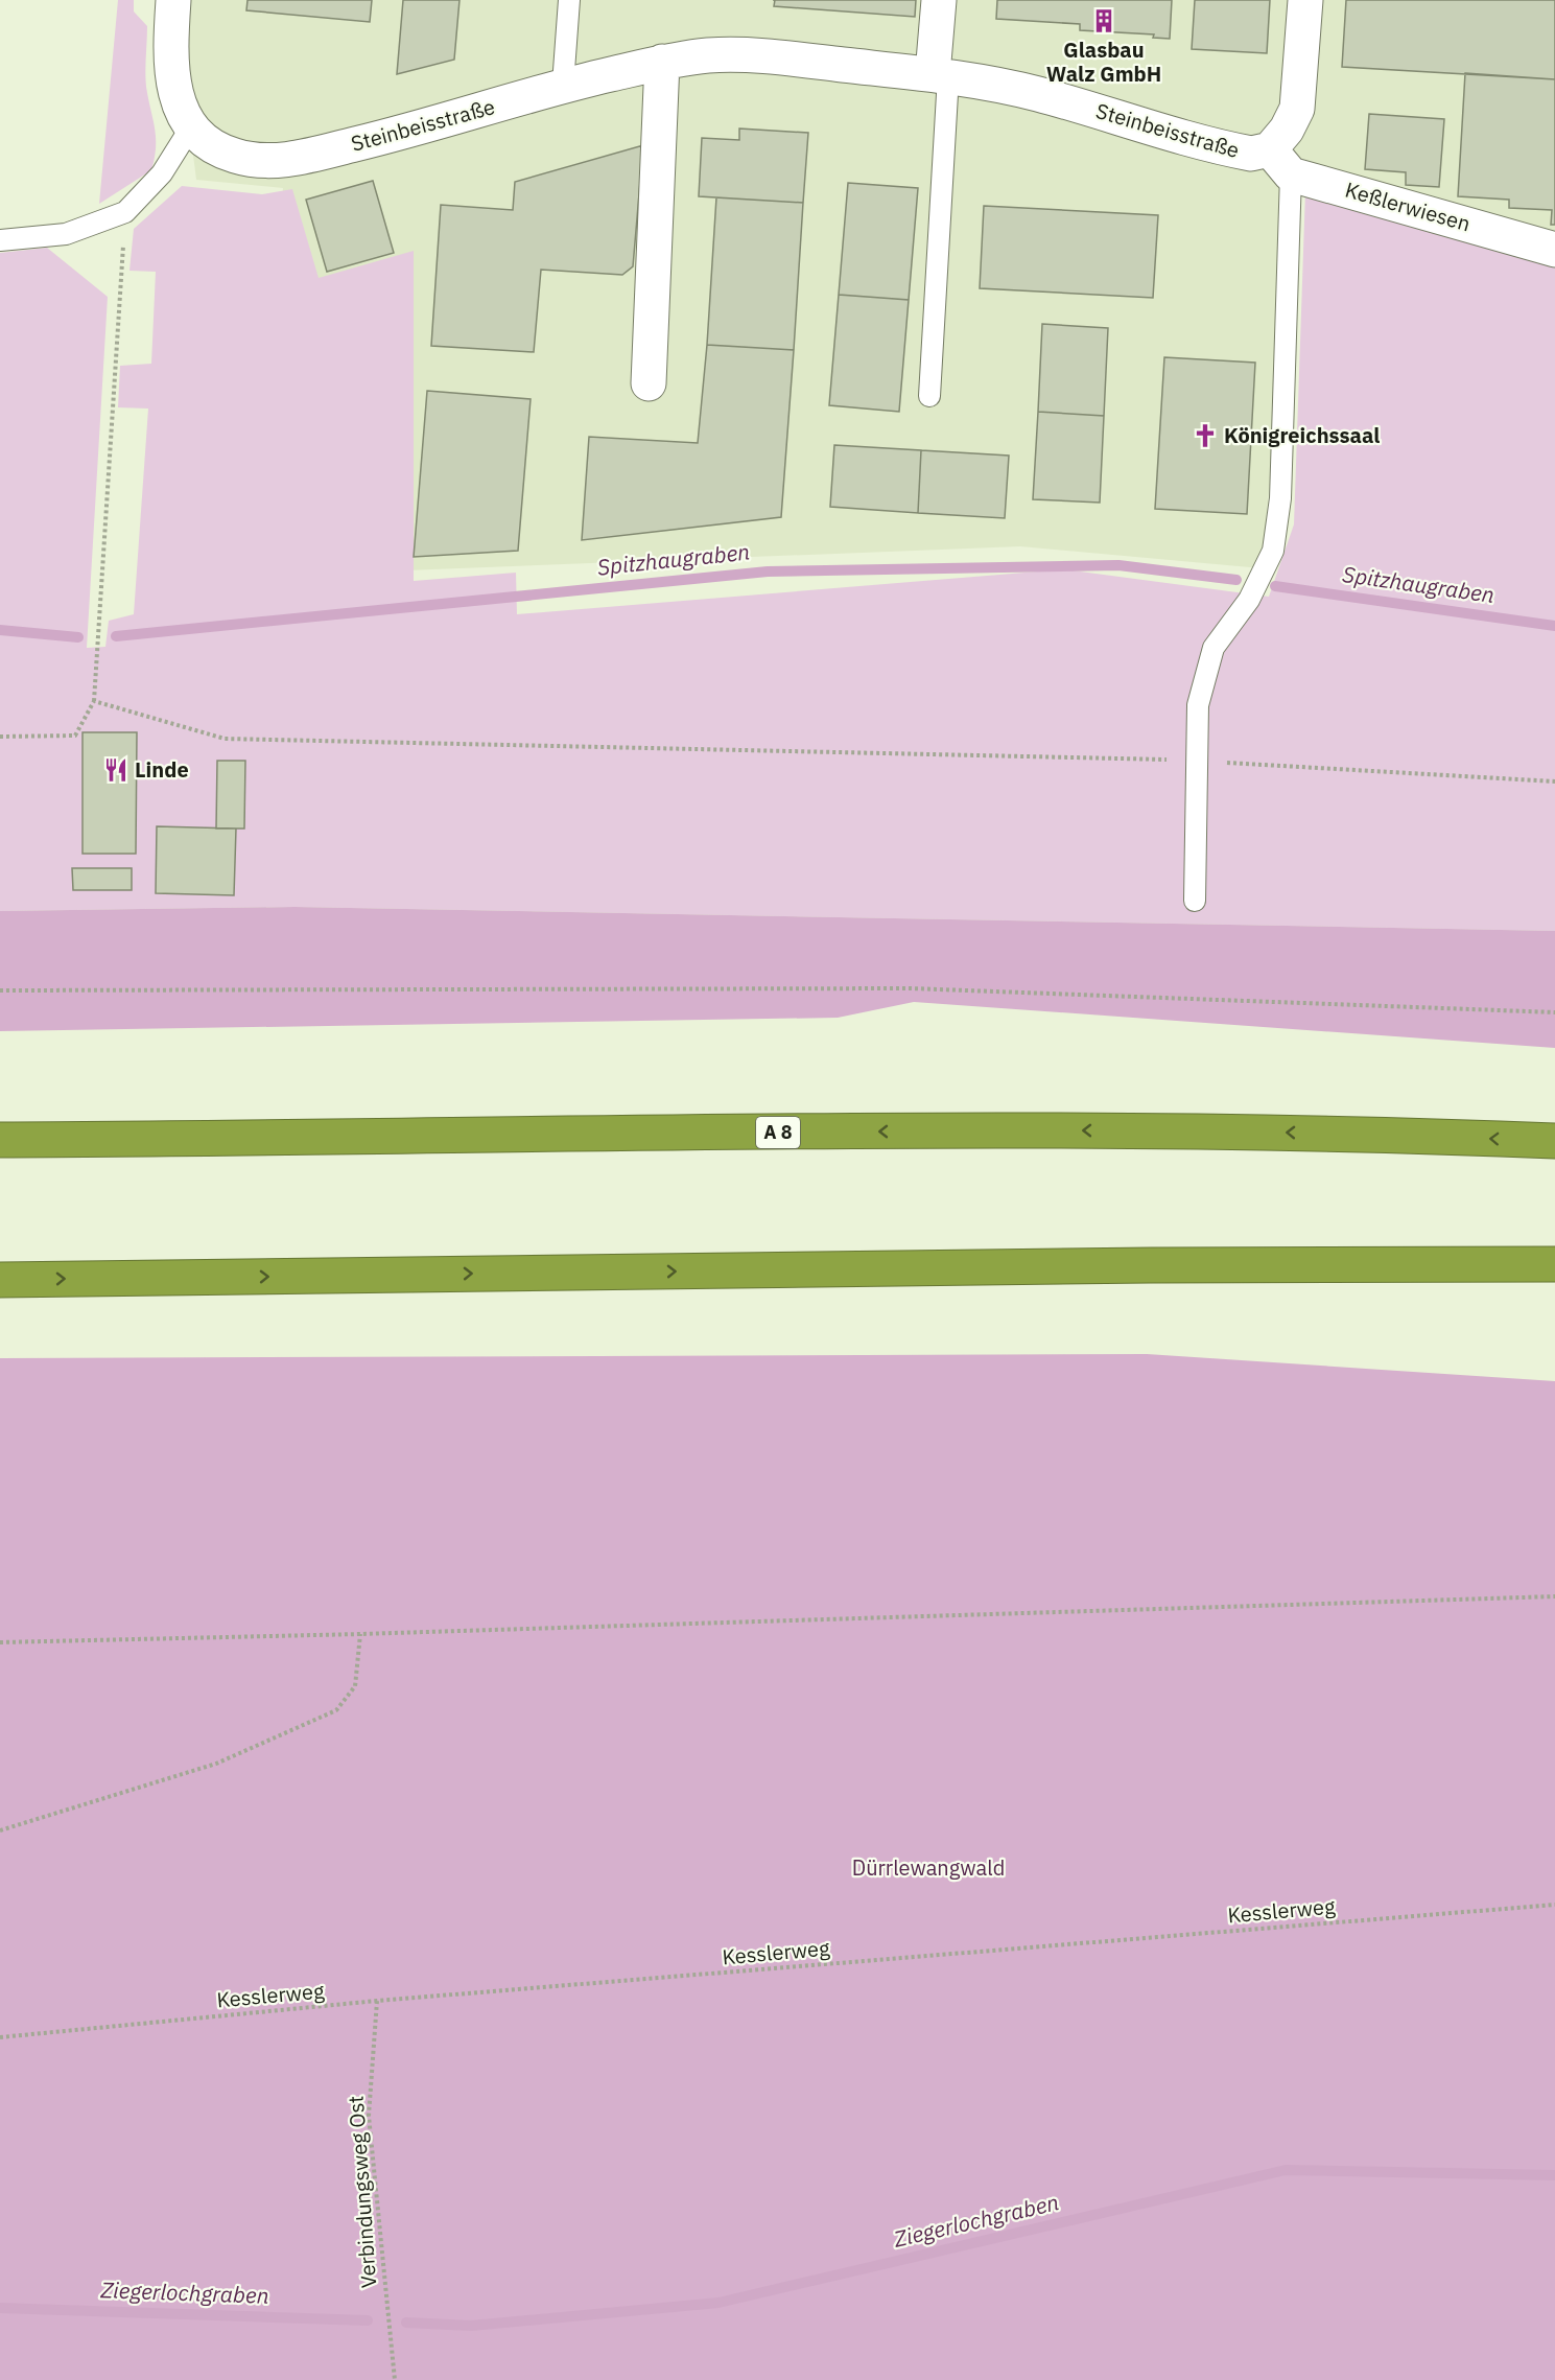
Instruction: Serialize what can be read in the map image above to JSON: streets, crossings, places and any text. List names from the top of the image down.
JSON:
{
  "streets": {
    "highway": ["A 8"],
    "street": ["Steinbeisstraße", "Keßlerwiesen"],
    "path": ["Kesslerweg", "Verbindungsweg Ost"]
  },
  "crossings": [
    ["Steinbeisstraße", "Keßlerwiesen"],
    ["Kesslerweg", "Verbindungsweg Ost"]
  ],
  "water": ["Spitzhaugraben", "Ziegerlochgraben"],
  "parks": ["Dürrlewangwald"],
  "places": {
    "building": ["Glasbau Walz GmbH"],
    "church": ["Königreichssaal"],
    "restaurant": ["Linde"]
  }
}
